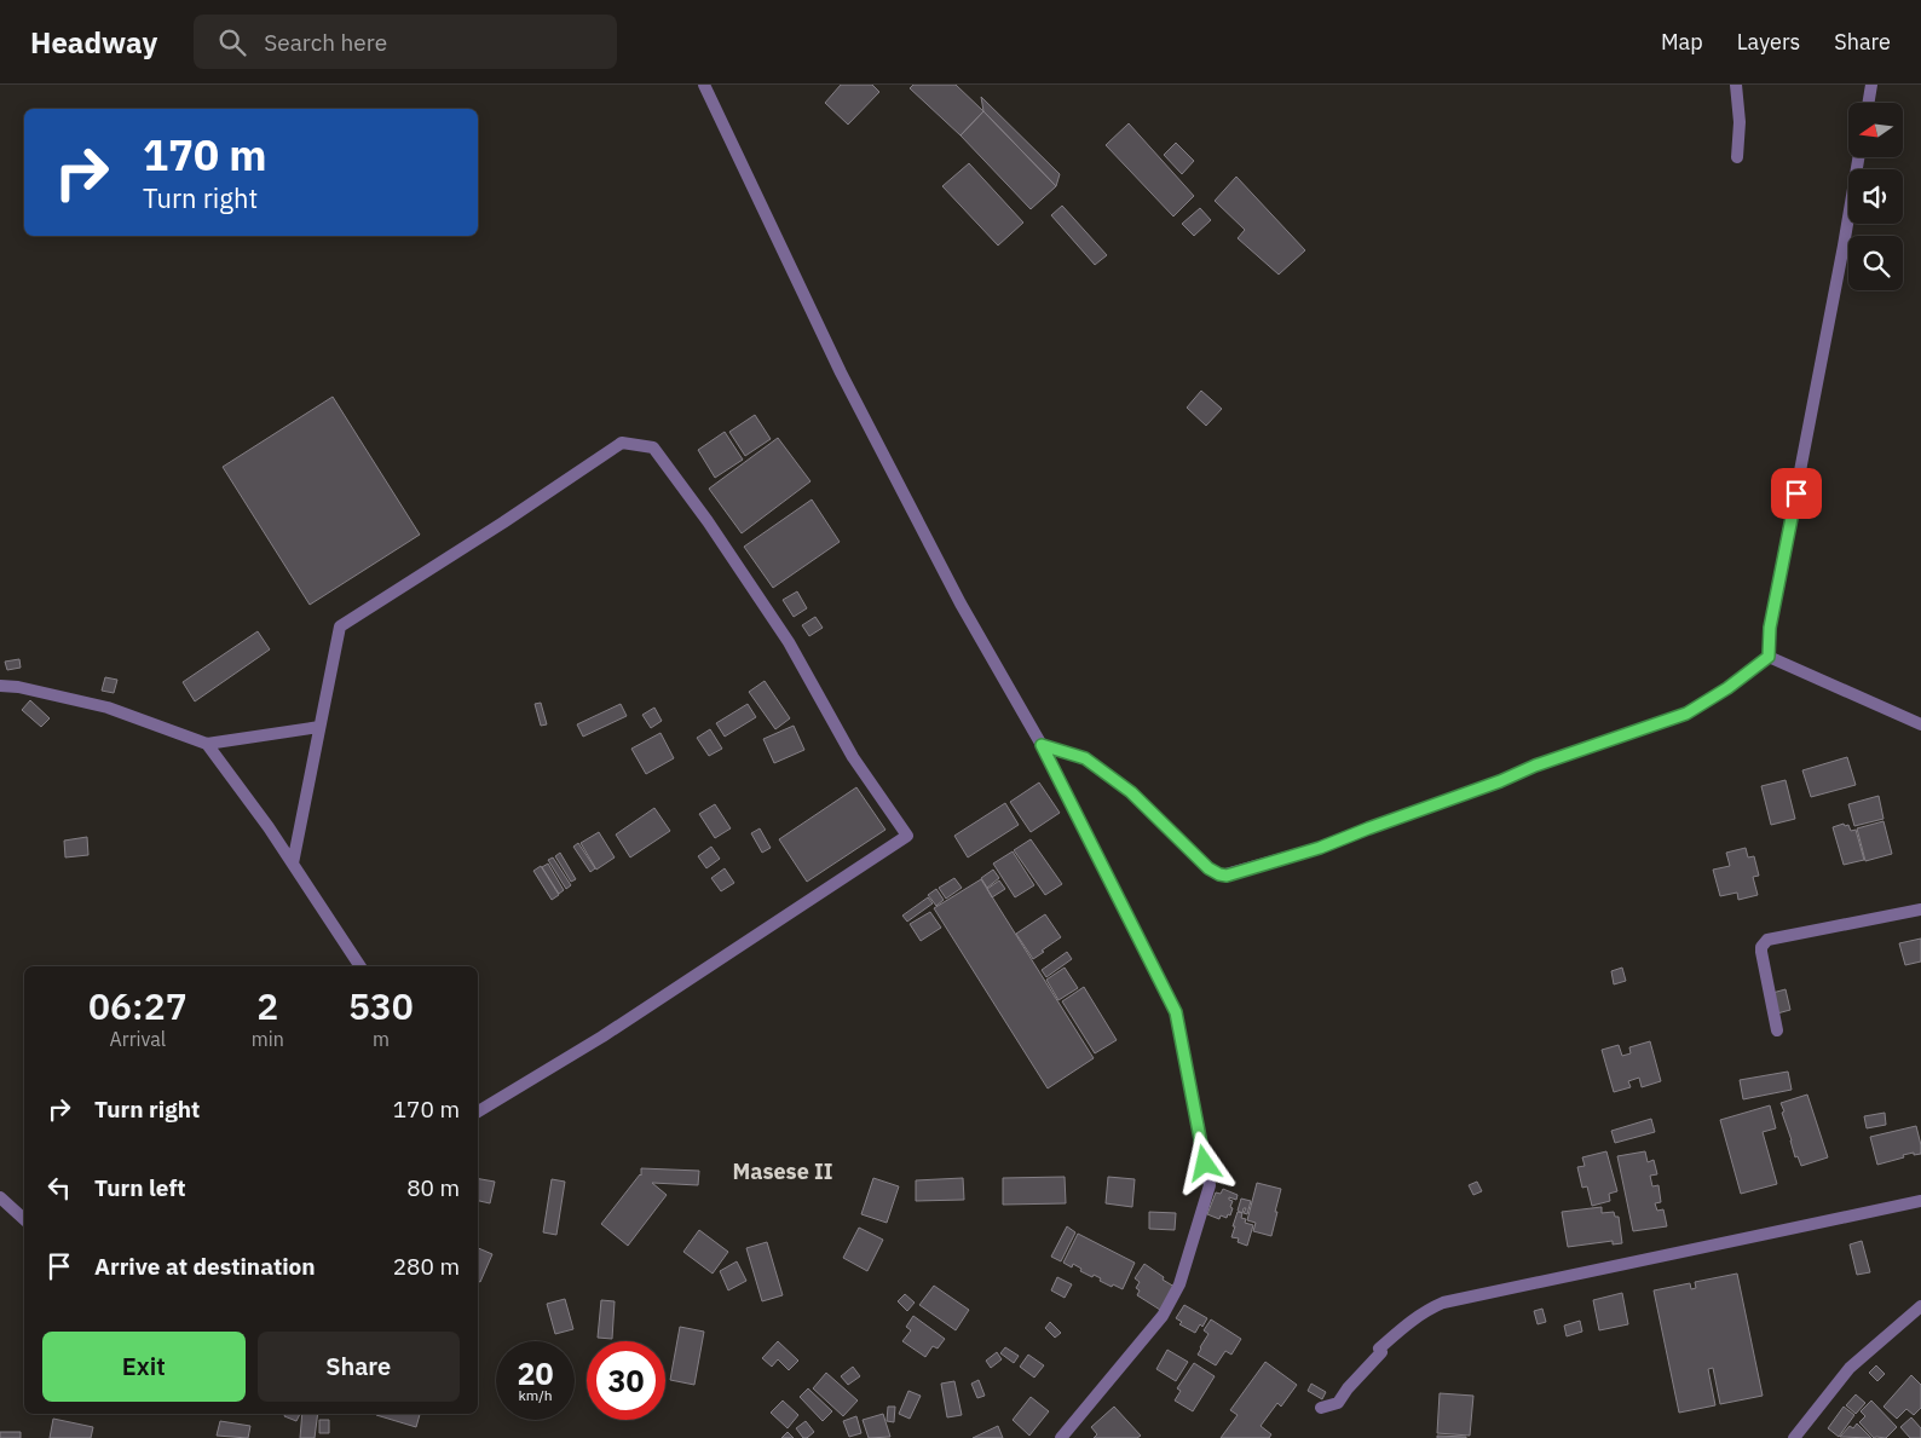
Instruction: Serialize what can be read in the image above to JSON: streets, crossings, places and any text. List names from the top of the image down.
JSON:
{
  "districts": ["Masese II"],
  "north": "left",
  "page": {
    "header": "Headway",
    "search": "Search here",
    "nav": ["Map", "Layers", "Share"],
    "turn": ["170 m", "Turn right"],
    "eta": [
      "06:27",
      "Arrival",
      "2",
      "min",
      "530",
      "m"
    ],
    "list": [
      {
        "name": "Turn right",
        "value": "170 m"
      },
      {
        "name": "Turn left",
        "value": "80 m"
      },
      {
        "name": "Arrive at destination",
        "value": "280 m"
      }
    ],
    "buttons": ["Exit", "Share"],
    "speed": "20 km/h",
    "limit": "30"
  }
}
